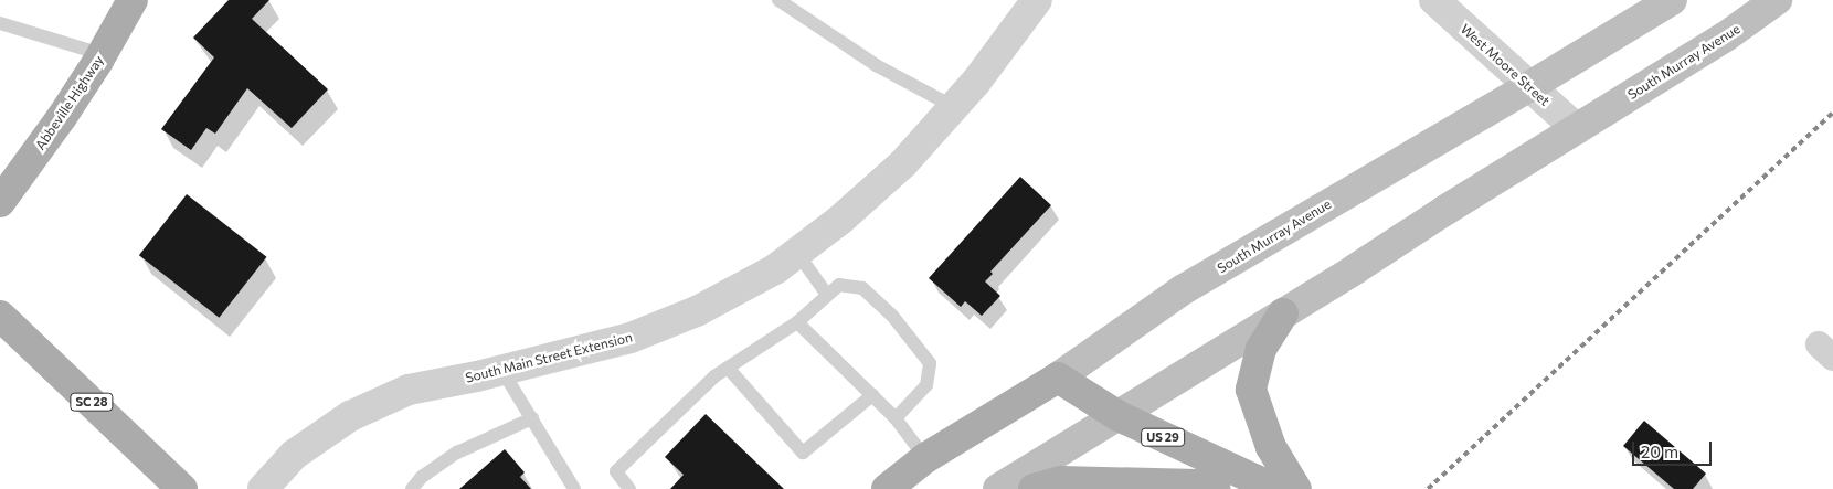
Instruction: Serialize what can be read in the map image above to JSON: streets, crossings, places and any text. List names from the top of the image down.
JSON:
{
  "streets": {
    "main road": [
      "South Murray Avenue",
      "Abbeville Highway",
      "SC 28",
      "US 29"
    ],
    "street": ["West Moore Street", "South Main Street Extension"]
  },
  "crossings": [
    ["South Murray Avenue", "West Moore Street"],
    ["South Murray Avenue", "US 29"]
  ],
  "scale_bar": "20 m"
}
